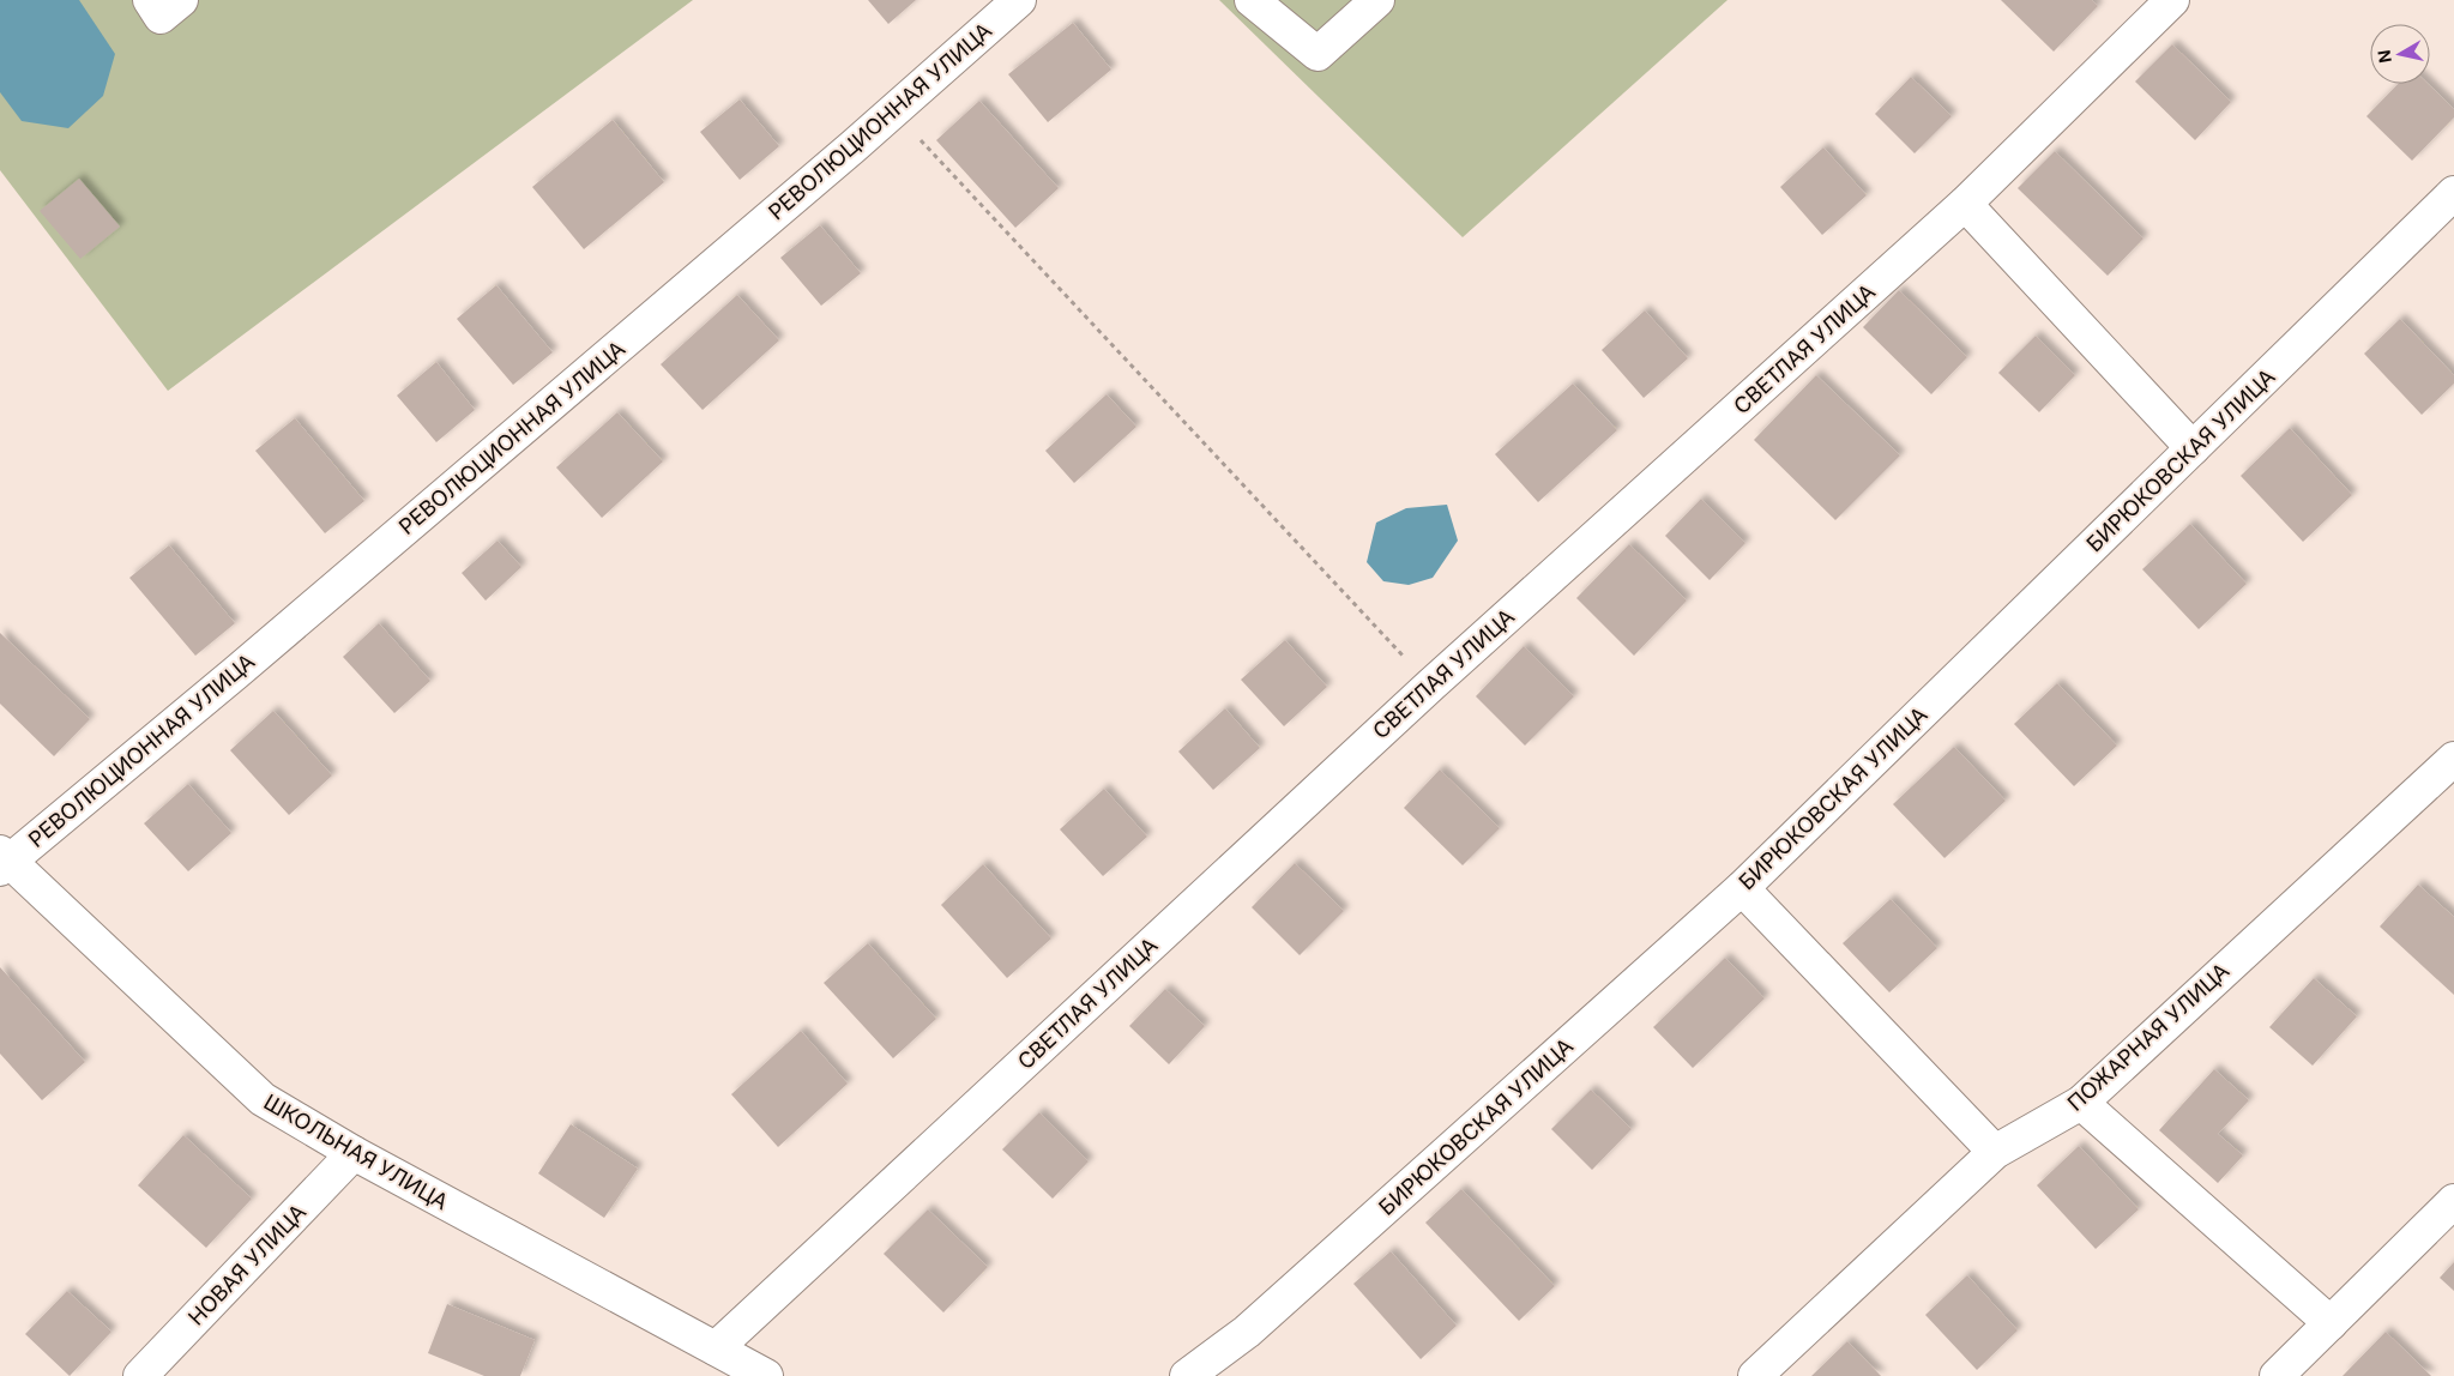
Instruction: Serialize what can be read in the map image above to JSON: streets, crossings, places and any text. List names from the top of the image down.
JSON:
{
  "streets": {
    "street": [
      "РЕВОЛЮЦИОННАЯ УЛИЦА",
      "СВЕТЛАЯ УЛИЦА",
      "БИРЮКОВСКАЯ УЛИЦА",
      "ПОЖАРНАЯ УЛИЦА",
      "ШКОЛЬНАЯ УЛИЦА",
      "НОВАЯ УЛИЦА"
    ]
  },
  "crossings": [
    ["РЕВОЛЮЦИОННАЯ УЛИЦА", "ШКОЛЬНАЯ УЛИЦА"],
    ["СВЕТЛАЯ УЛИЦА", "ШКОЛЬНАЯ УЛИЦА"],
    ["ШКОЛЬНАЯ УЛИЦА", "НОВАЯ УЛИЦА"]
  ],
  "north": "left"
}
